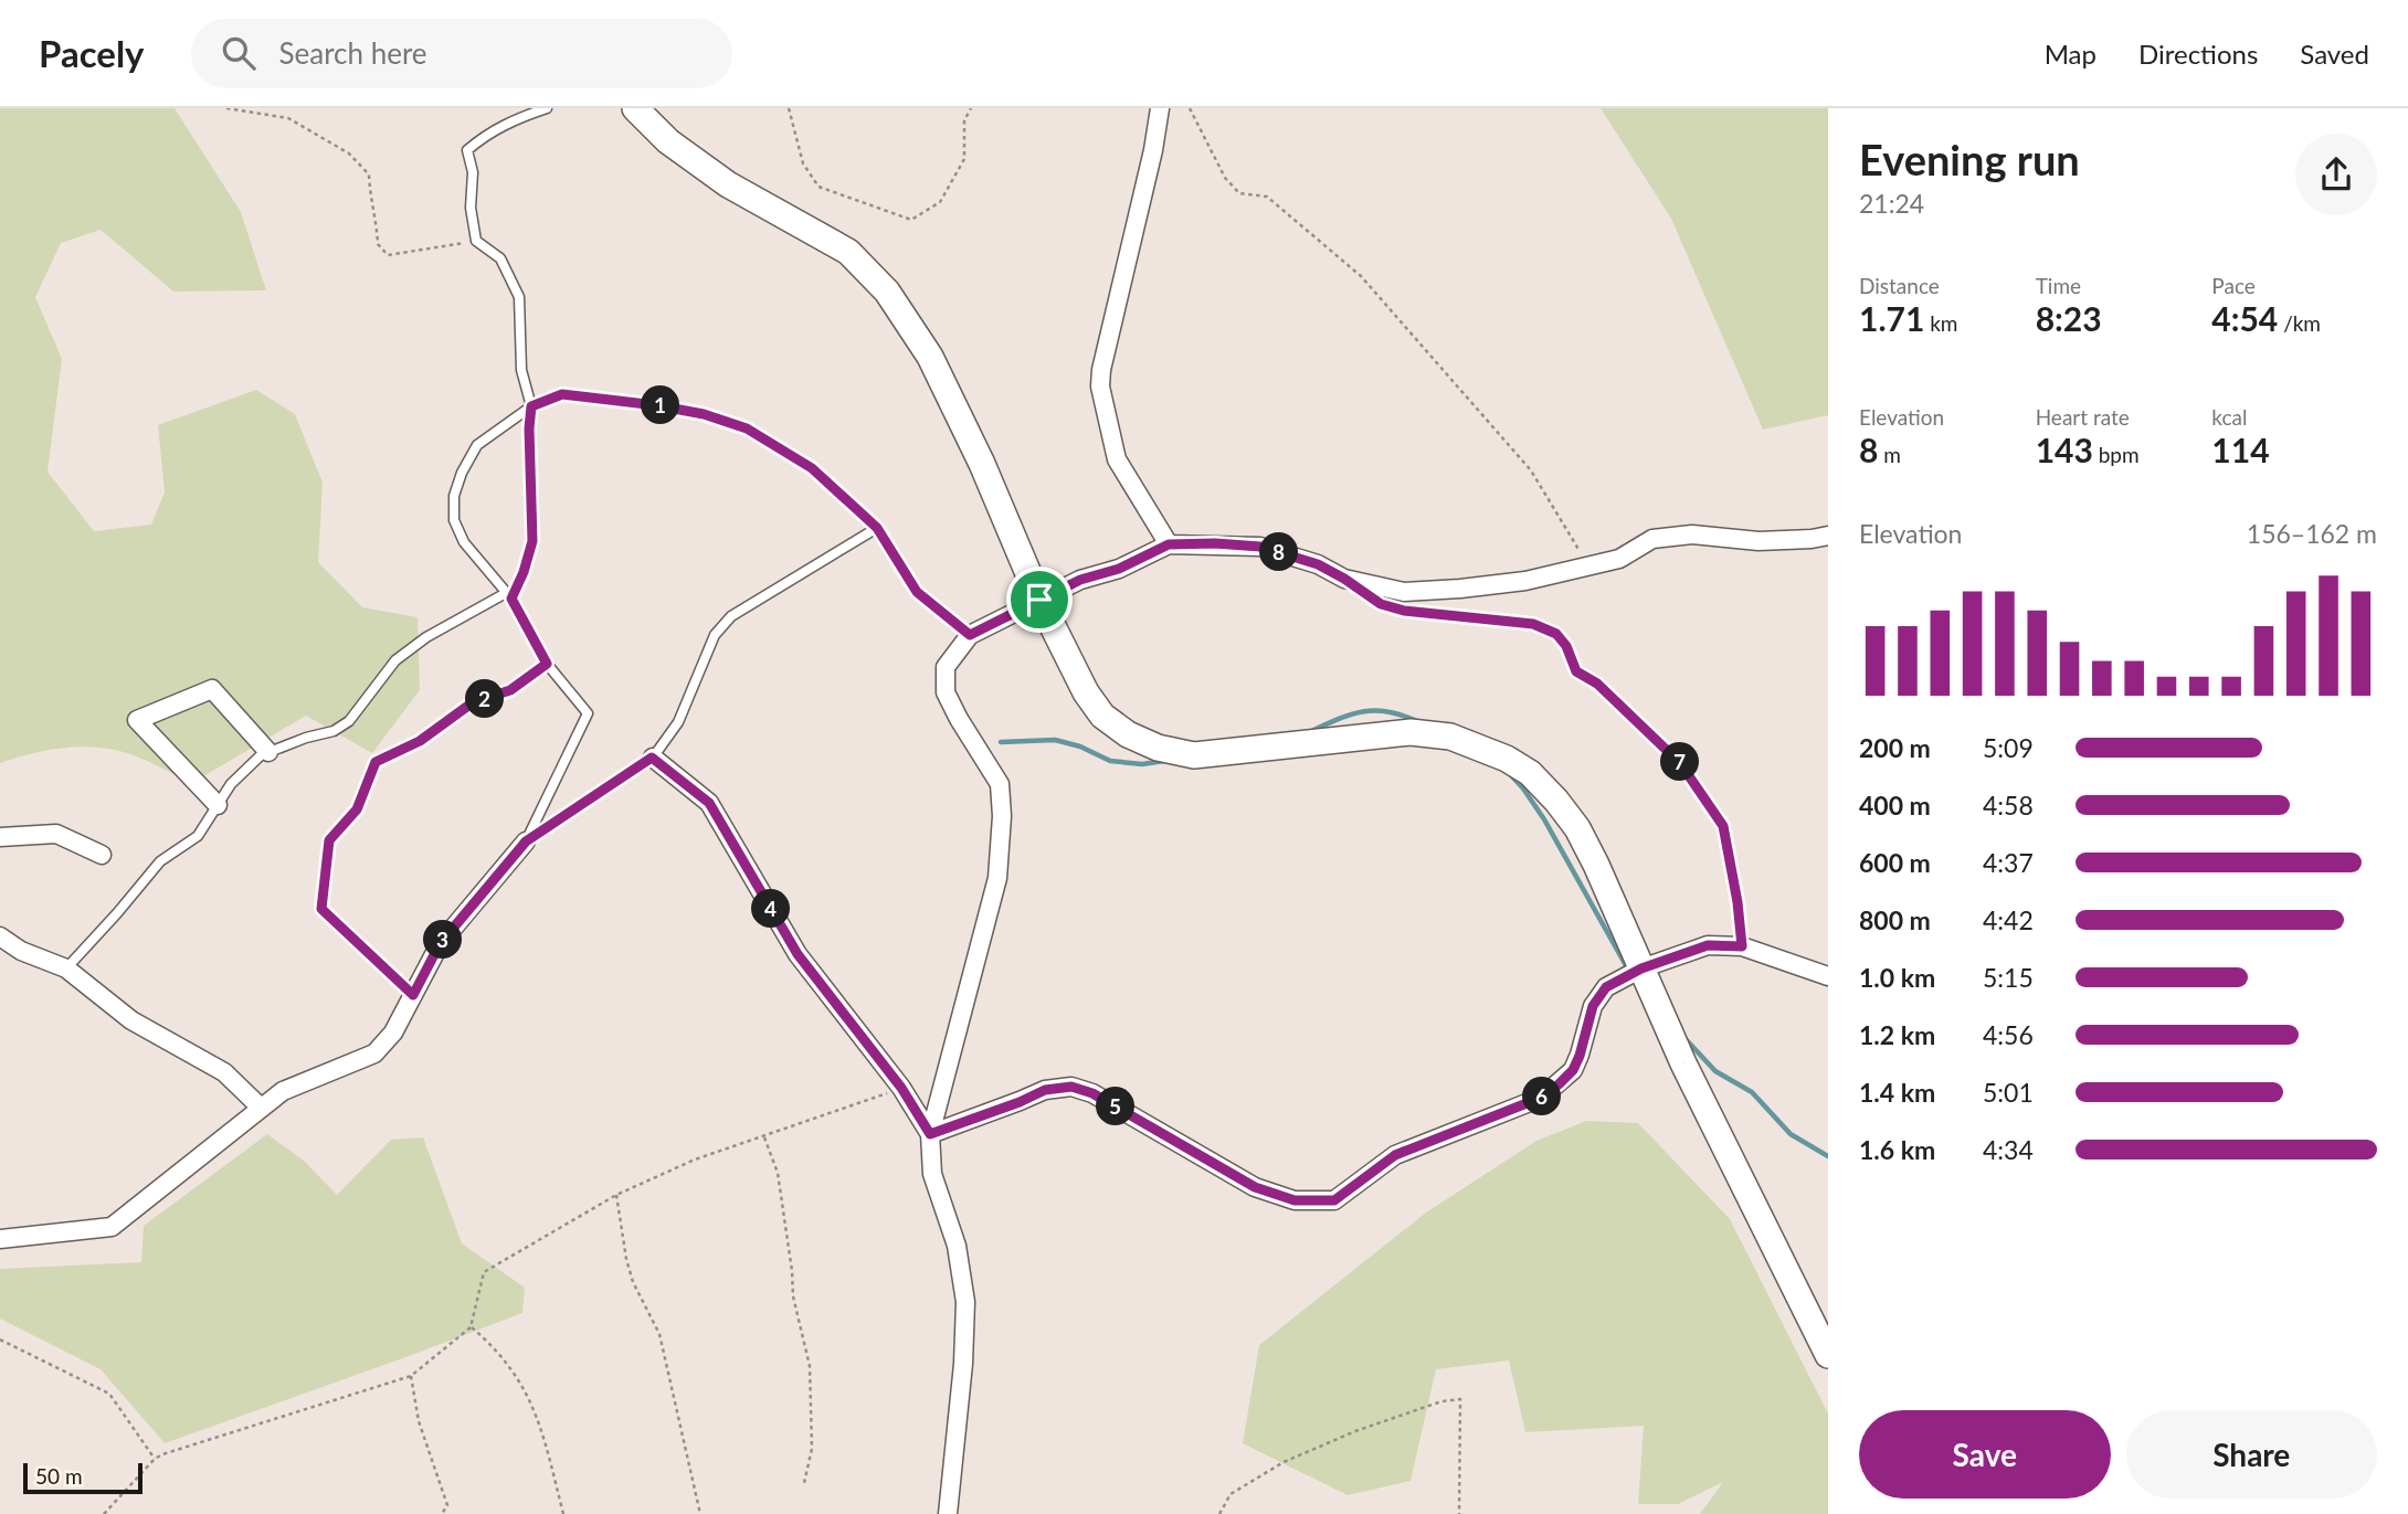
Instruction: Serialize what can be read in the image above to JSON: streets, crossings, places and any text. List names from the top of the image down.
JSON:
{
  "scale_bar": "50 m",
  "page": {
    "header": "Pacely",
    "search": "Search here",
    "nav": ["Map", "Directions", "Saved"],
    "heading": ["Evening run", "21:24"],
    "stats": [
      ["Distance", "1.71 km"],
      ["Time", "8:23"],
      ["Pace", "4:54 /km"],
      ["Elevation", "8 m"],
      ["Heart rate", "143 bpm"],
      ["kcal", "114"]
    ],
    "pins": [
      "1",
      "8",
      "2",
      "7",
      "4",
      "3",
      "6",
      "5"
    ],
    "chart": ["Elevation", "156–162 m"],
    "list": [
      {
        "name": "200 m",
        "note": "5:09"
      },
      {
        "name": "400 m",
        "note": "4:58"
      },
      {
        "name": "600 m",
        "note": "4:37"
      },
      {
        "name": "800 m",
        "note": "4:42"
      },
      {
        "name": "1.0 km",
        "note": "5:15"
      },
      {
        "name": "1.2 km",
        "note": "4:56"
      },
      {
        "name": "1.4 km",
        "note": "5:01"
      },
      {
        "name": "1.6 km",
        "note": "4:34"
      }
    ],
    "buttons": ["Save", "Share"],
    "scale": "50 m"
  }
}
